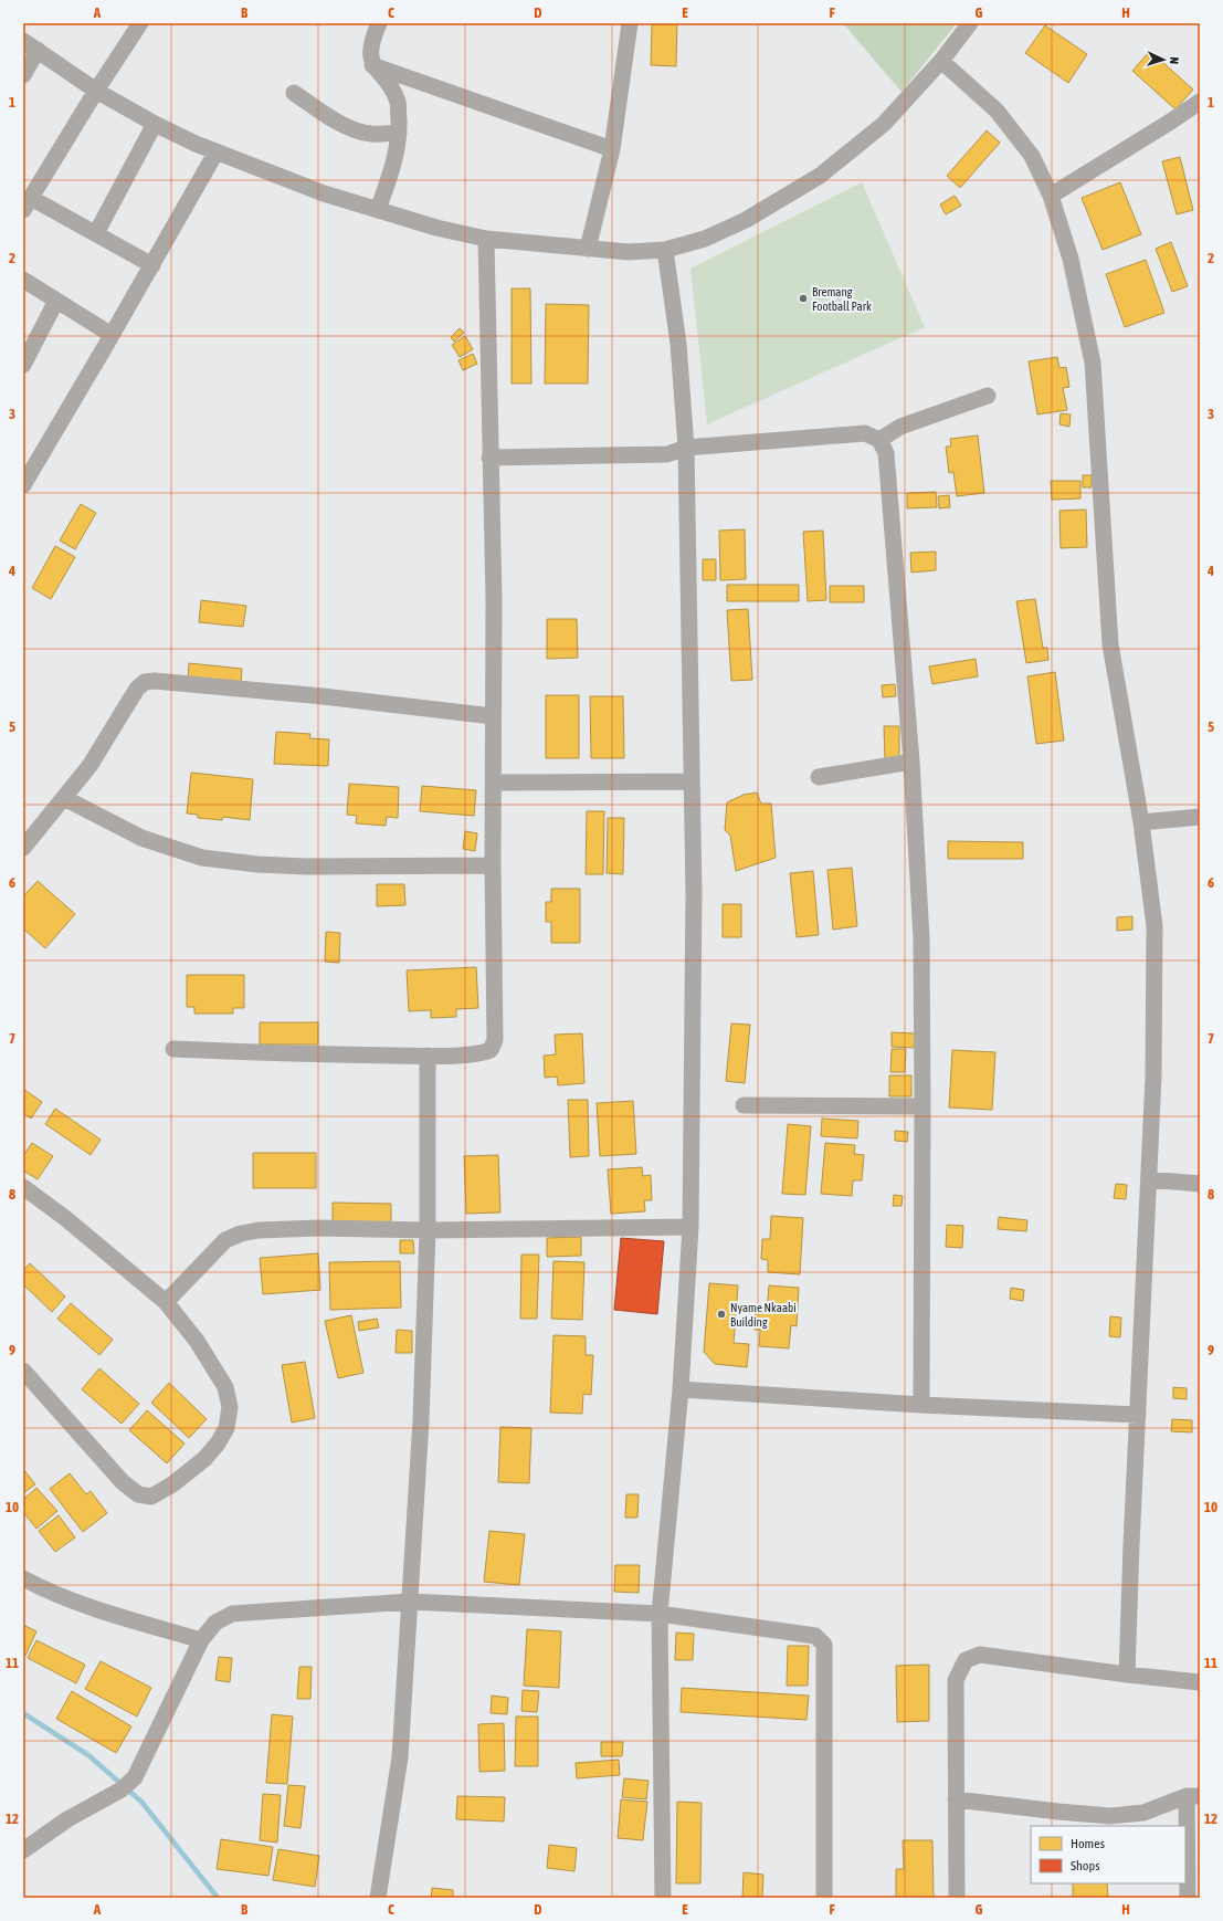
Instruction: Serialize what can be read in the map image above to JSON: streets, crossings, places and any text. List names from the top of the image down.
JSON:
{
  "places": ["Bremang Football Park", "Nyame Nkaabi Building"],
  "legend": ["Homes", "Shops"],
  "north": "right",
  "grid": {
    "columns": [
      "A",
      "B",
      "C",
      "D",
      "E",
      "F",
      "G",
      "H"
    ],
    "rows": [
      "1",
      "2",
      "3",
      "4",
      "5",
      "6",
      "7",
      "8",
      "9",
      "10",
      "11",
      "12"
    ]
  }
}
